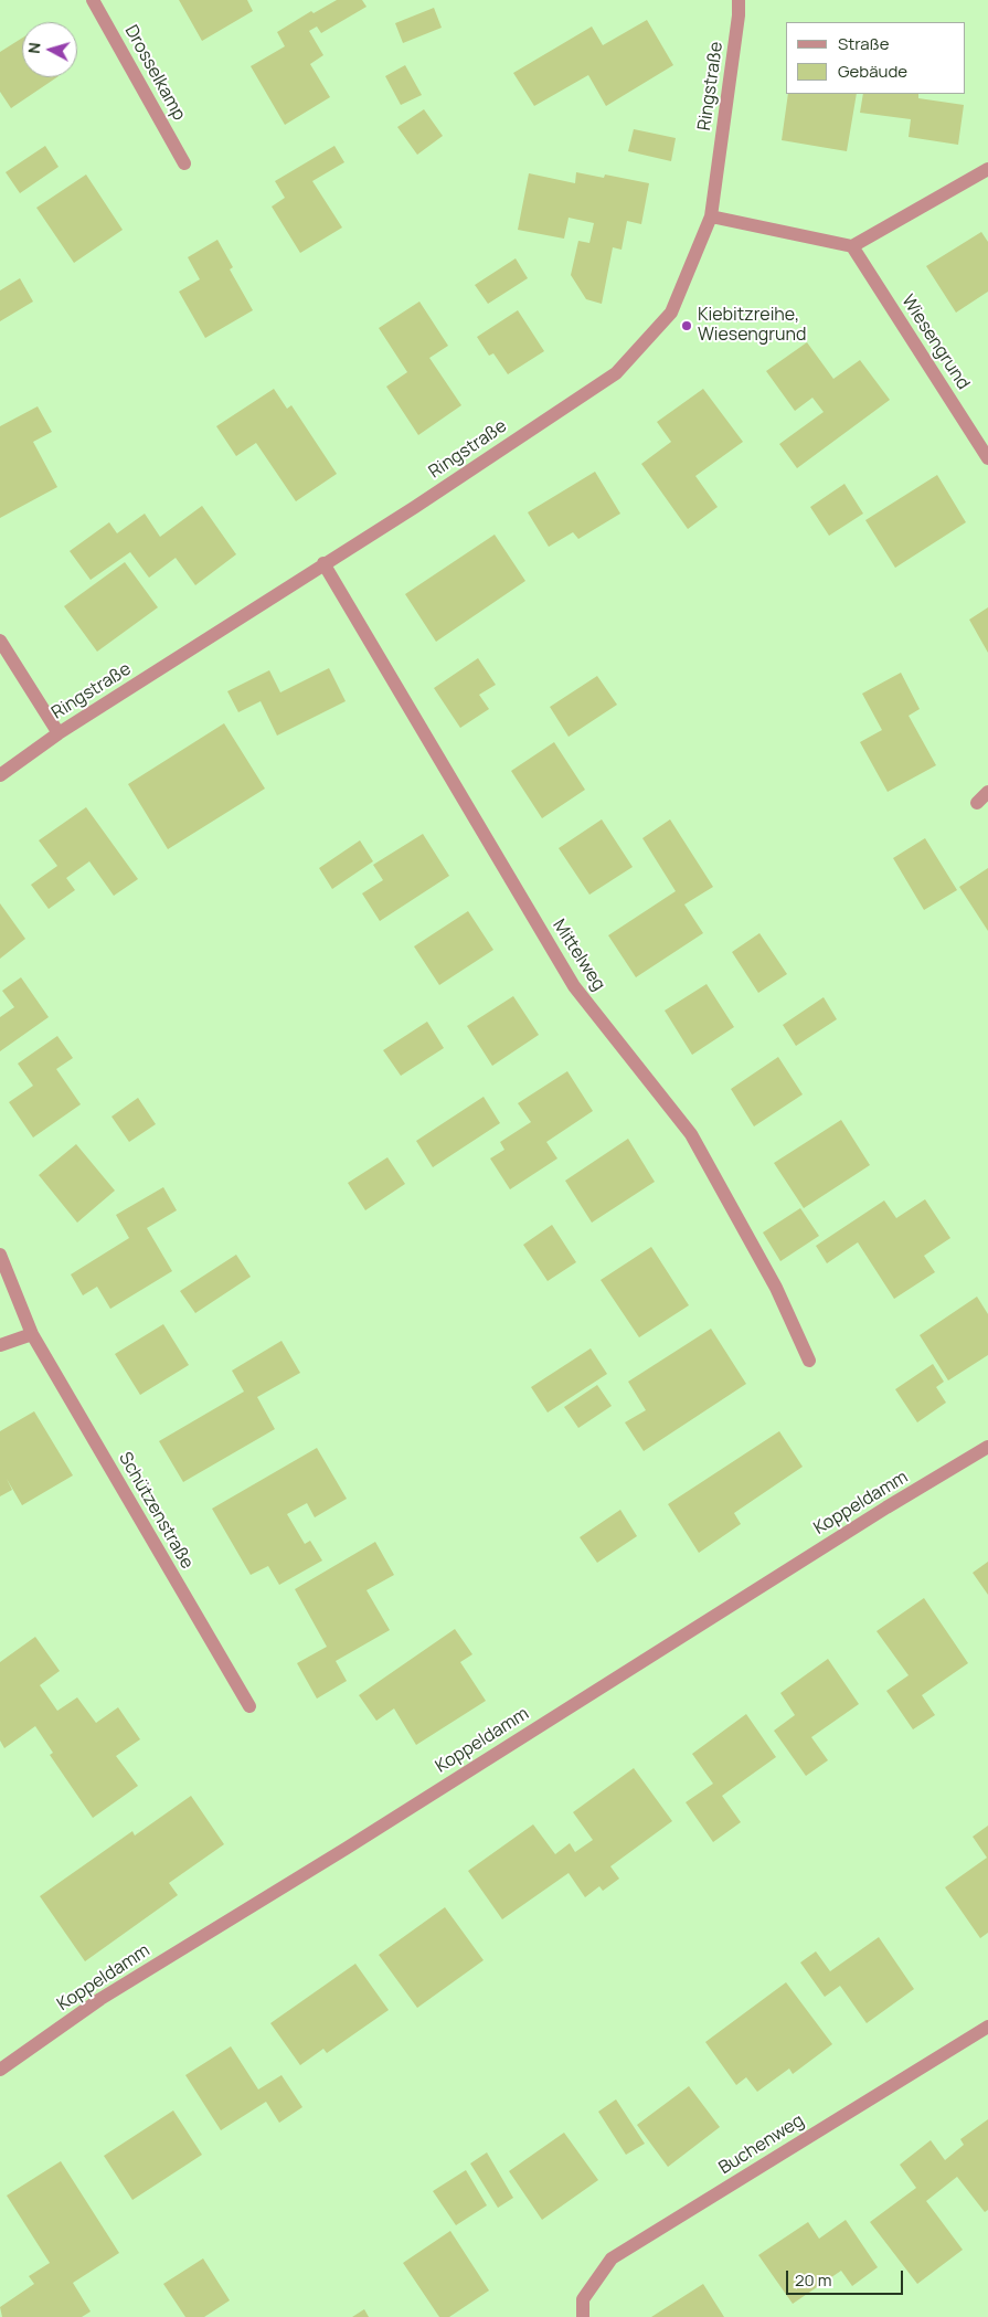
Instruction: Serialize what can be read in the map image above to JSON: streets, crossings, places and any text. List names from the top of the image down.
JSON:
{
  "streets": {
    "street": [
      "Drosselkamp",
      "Ringstraße",
      "Wiesengrund",
      "Mittelweg",
      "Koppeldamm",
      "Schützenstraße",
      "Buchenweg"
    ]
  },
  "crossings": [
    ["Ringstraße", "Mittelweg"]
  ],
  "places": ["Kiebitzreihe, Wiesengrund"],
  "legend": ["Straße", "Gebäude"],
  "scale_bar": "20 m",
  "north": "left"
}
